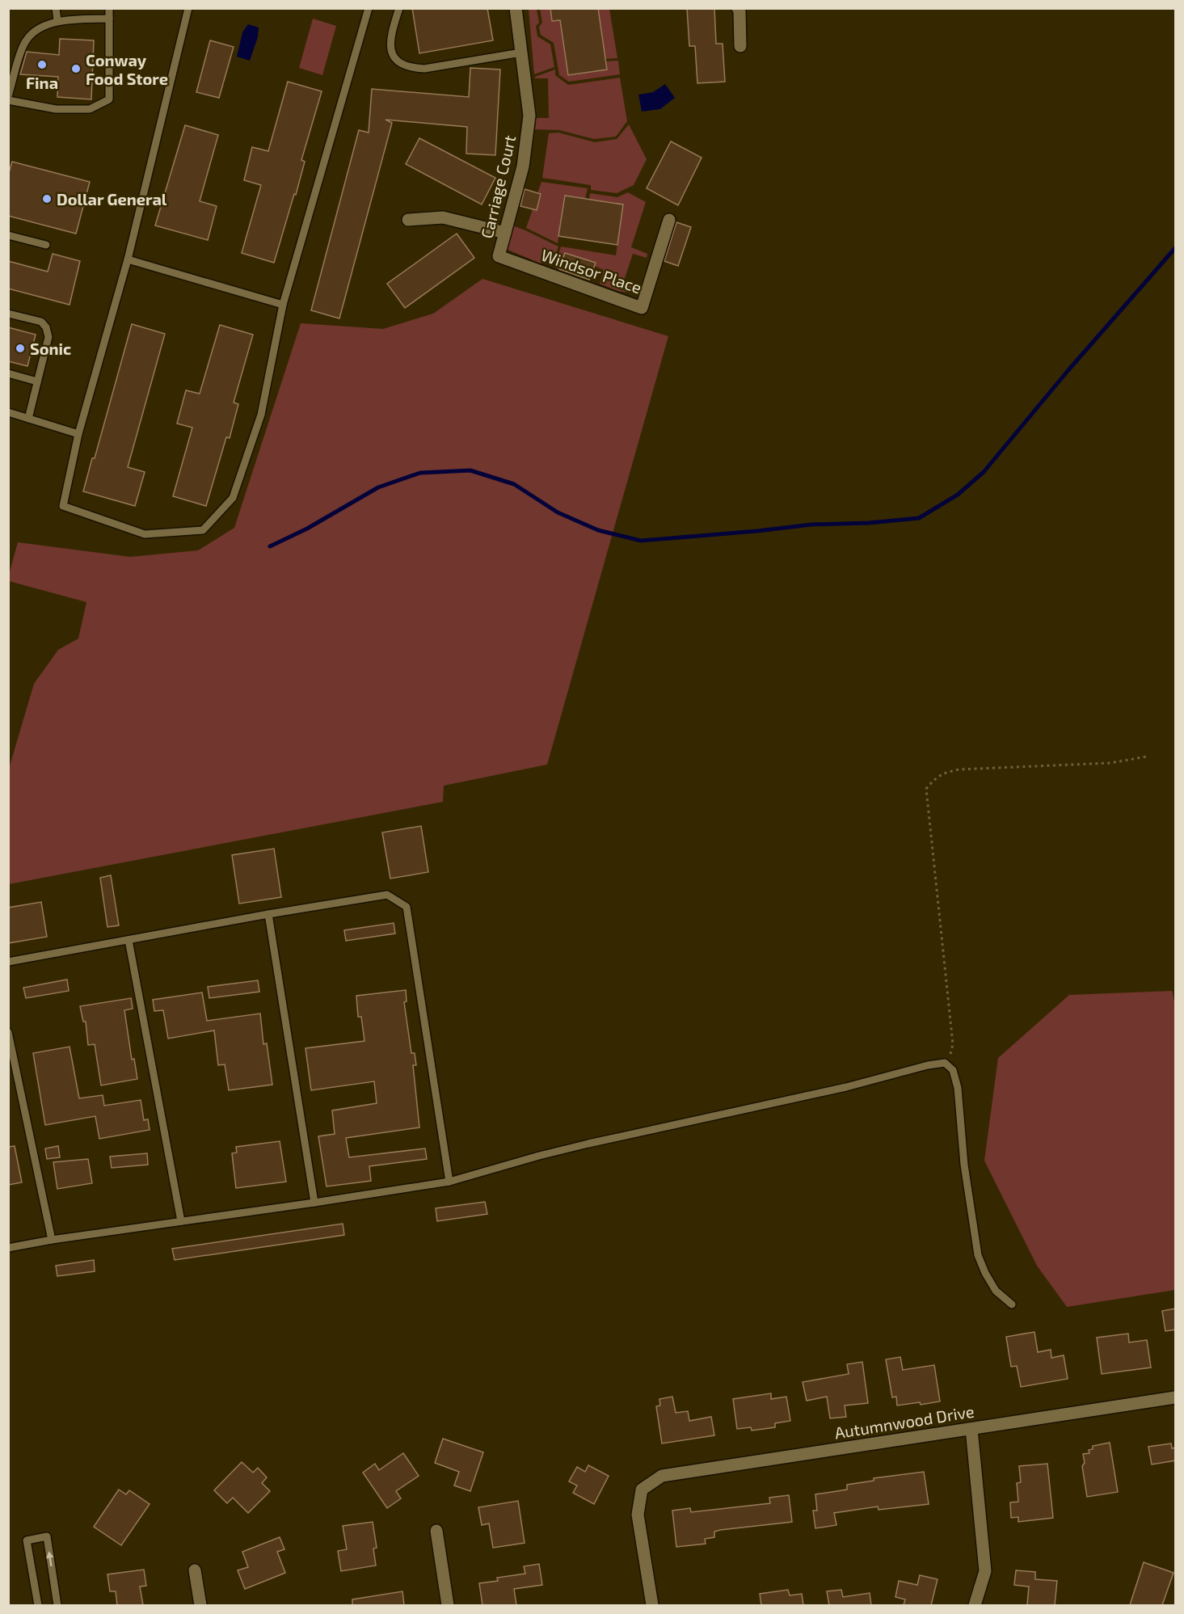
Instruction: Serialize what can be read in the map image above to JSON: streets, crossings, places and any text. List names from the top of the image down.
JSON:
{
  "streets": {
    "street": ["Carriage Court", "Windsor Place", "Autumnwood Drive"]
  },
  "crossings": [
    ["Carriage Court", "Windsor Place"]
  ],
  "places": [
    "Fina",
    "Conway Food Store",
    "Dollar General",
    "Sonic"
  ]
}
